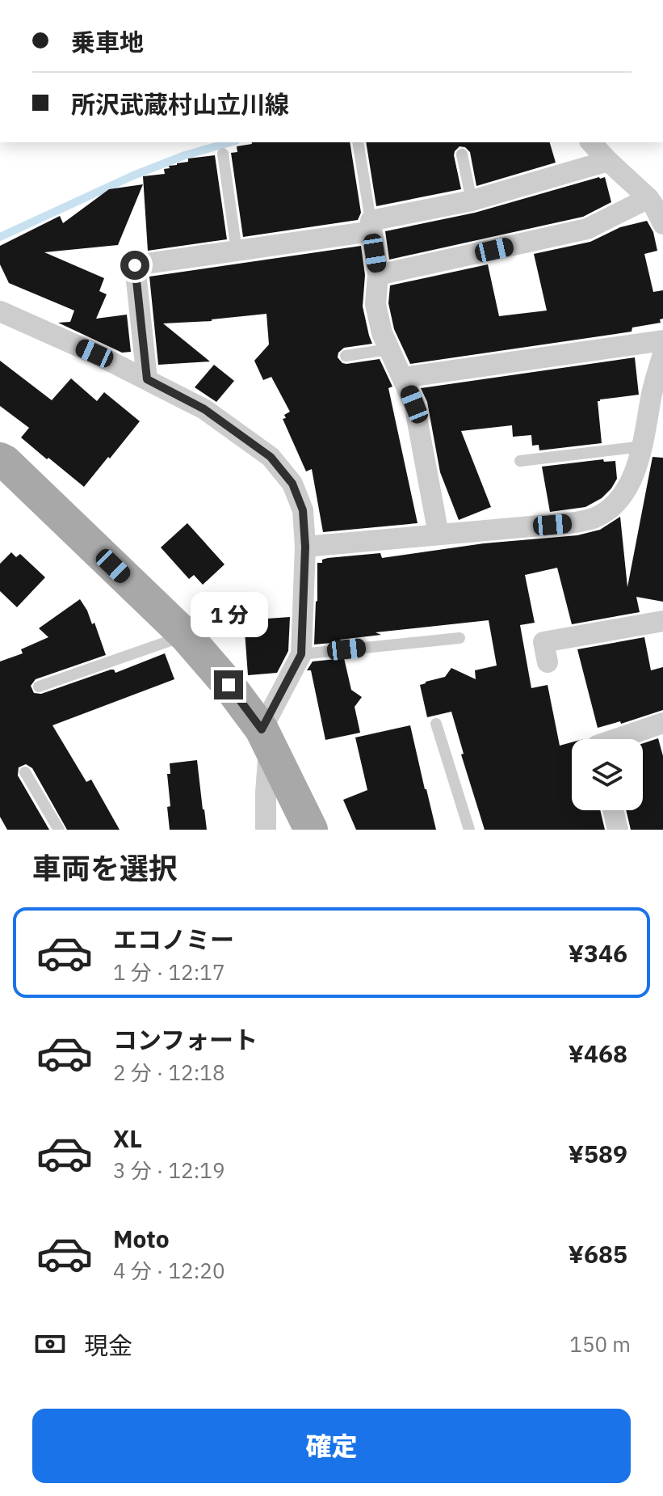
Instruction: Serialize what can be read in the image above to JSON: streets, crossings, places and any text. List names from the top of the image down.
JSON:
{
  "page": {
    "banner": ["乗車地", "所沢武蔵村山立川線"],
    "bubble": "1 分",
    "heading": "車両を選択",
    "list": [
      {
        "name": "エコノミー",
        "note": "1 分 · 12:17",
        "value": "¥346"
      },
      {
        "name": "コンフォート",
        "note": "2 分 · 12:18",
        "value": "¥468"
      },
      {
        "name": "XL",
        "note": "3 分 · 12:19",
        "value": "¥589"
      },
      {
        "name": "Moto",
        "note": "4 分 · 12:20",
        "value": "¥685"
      }
    ],
    "pay": ["現金", "150 m"],
    "buttons": "確定"
  }
}
